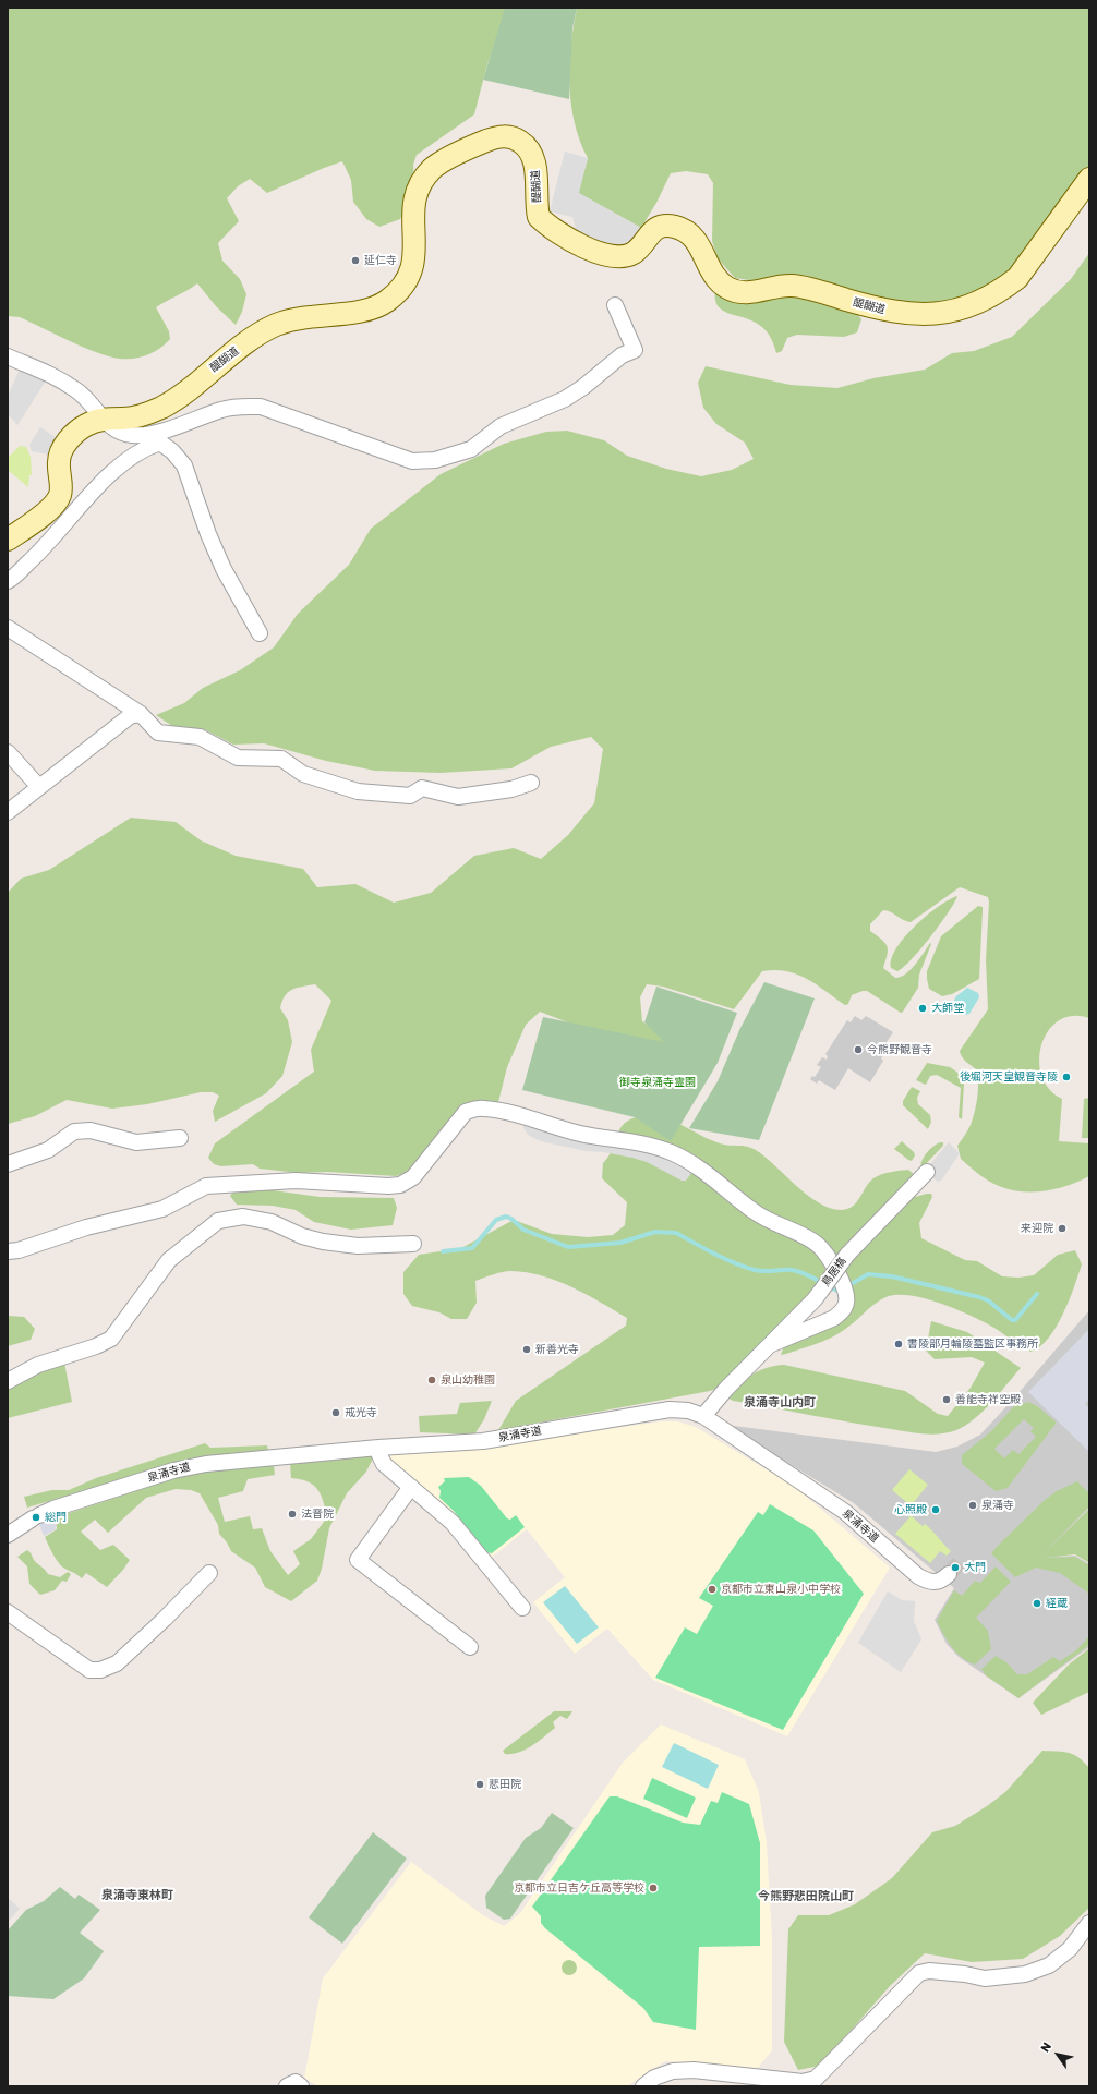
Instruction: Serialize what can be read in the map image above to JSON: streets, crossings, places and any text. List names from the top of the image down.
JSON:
{
  "streets": {
    "main road": ["醍醐道"],
    "street": ["鳥居𣘺", "泉涌寺道"]
  },
  "crossings": [
    ["鳥居𣘺", "泉涌寺道"]
  ],
  "districts": ["泉涌寺山内町", "泉涌寺東林町", "今熊野悲田院山町"],
  "parks": ["御寺泉涌寺霊園"],
  "places": [
    "延仁寺",
    "大師堂",
    "今熊野観音寺",
    "後堀河天皇観音寺陵",
    "来迎院",
    "書陵部月輪陵墓監区事務所",
    "新善光寺",
    "泉山幼稚園",
    "善能寺祥空殿",
    "戒光寺",
    "泉涌寺",
    "心照殿",
    "法音院",
    "総門",
    "大門",
    "京都市立東山泉小中学校",
    "経蔵",
    "悲田院",
    "京都市立日吉ケ丘高等学校"
  ],
  "north": "top left"
}
